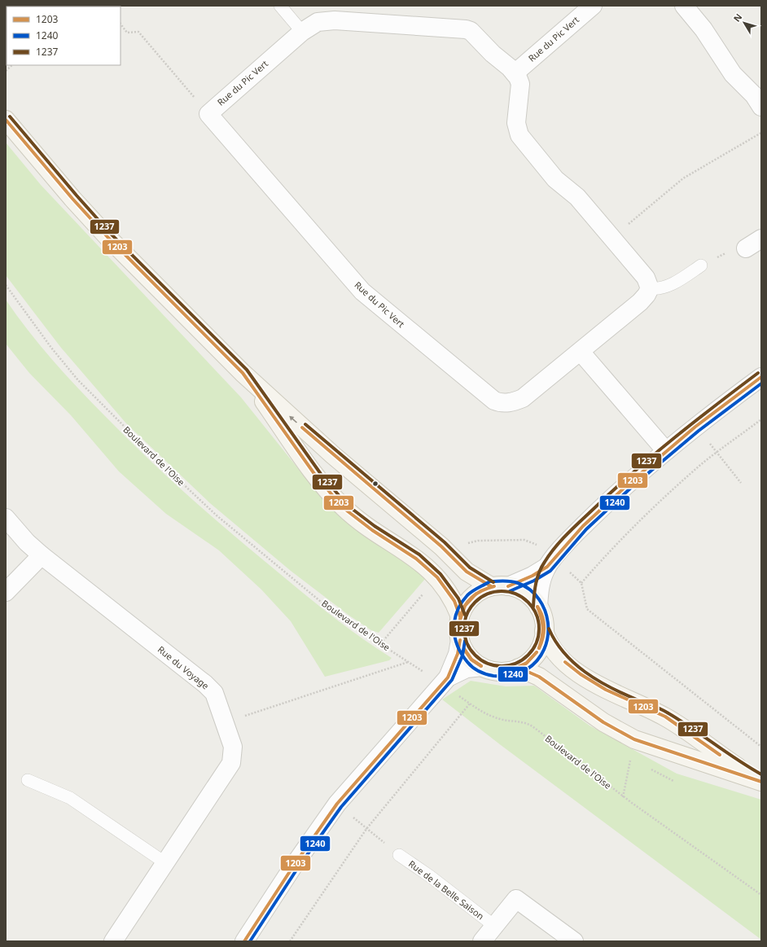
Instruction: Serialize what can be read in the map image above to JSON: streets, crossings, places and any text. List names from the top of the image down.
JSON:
{
  "streets": {
    "street": ["Rue du Pic Vert", "Rue du Voyage"],
    "lane": ["Rue de la Belle Saison"],
    "path": ["Boulevard de l'Oise"]
  },
  "lines": ["transit line 1237", "transit line 1203", "transit line 1240"],
  "legend": ["1203", "1240", "1237"],
  "north": "top left"
}
